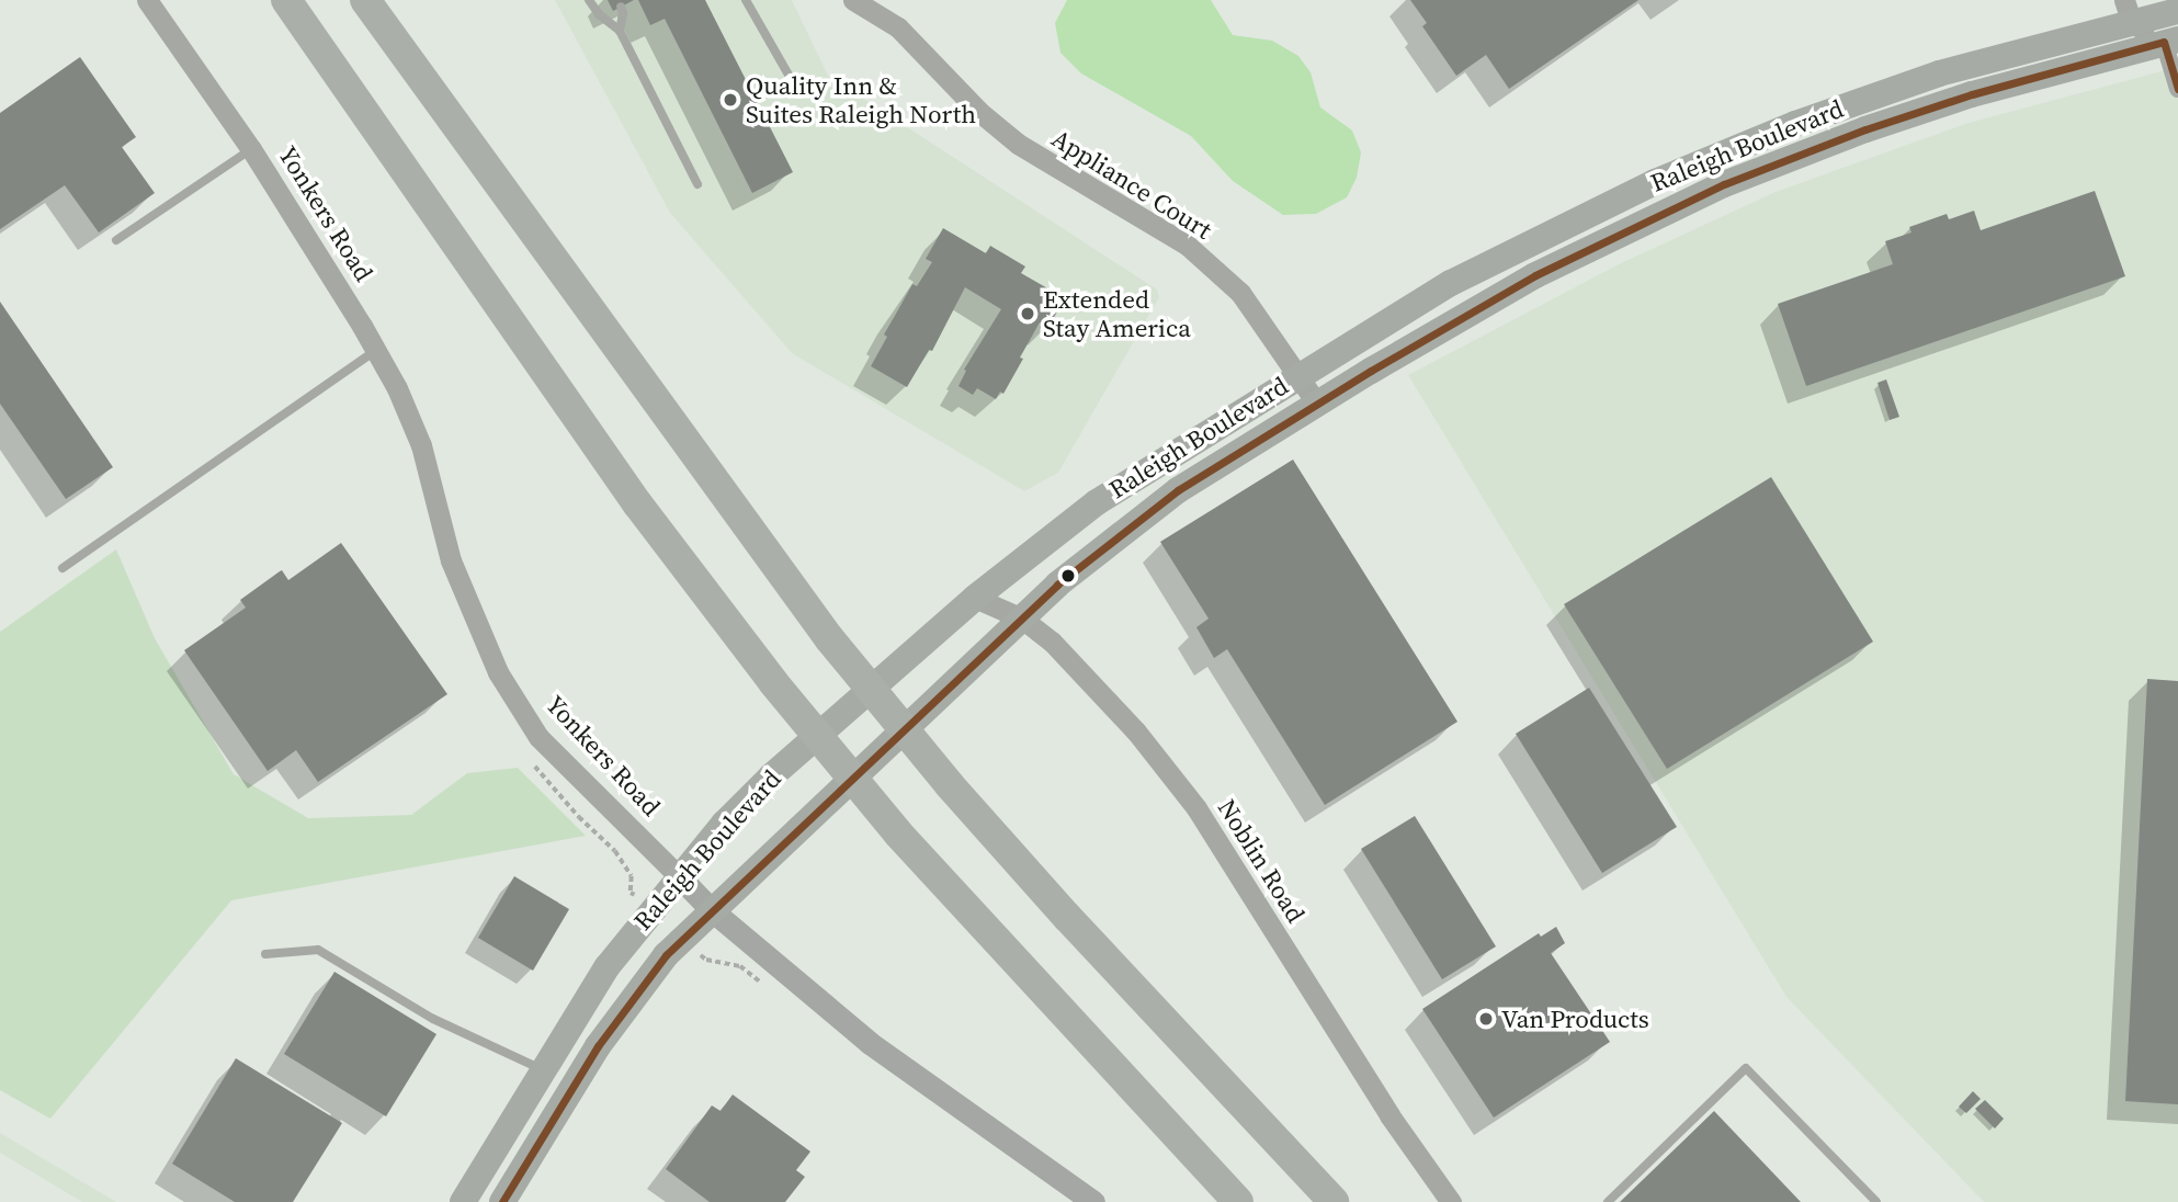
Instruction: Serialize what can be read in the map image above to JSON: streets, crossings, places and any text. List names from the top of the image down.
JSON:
{
  "streets": {
    "main road": ["Raleigh Boulevard", "Yonkers Road"],
    "street": ["Appliance Court", "Noblin Road"]
  },
  "crossings": [
    ["Raleigh Boulevard", "Appliance Court"],
    ["Raleigh Boulevard", "Yonkers Road"],
    ["Raleigh Boulevard", "Noblin Road"]
  ],
  "places": ["Quality Inn & Suites Raleigh North", "Extended Stay America", "Van Products"]
}
